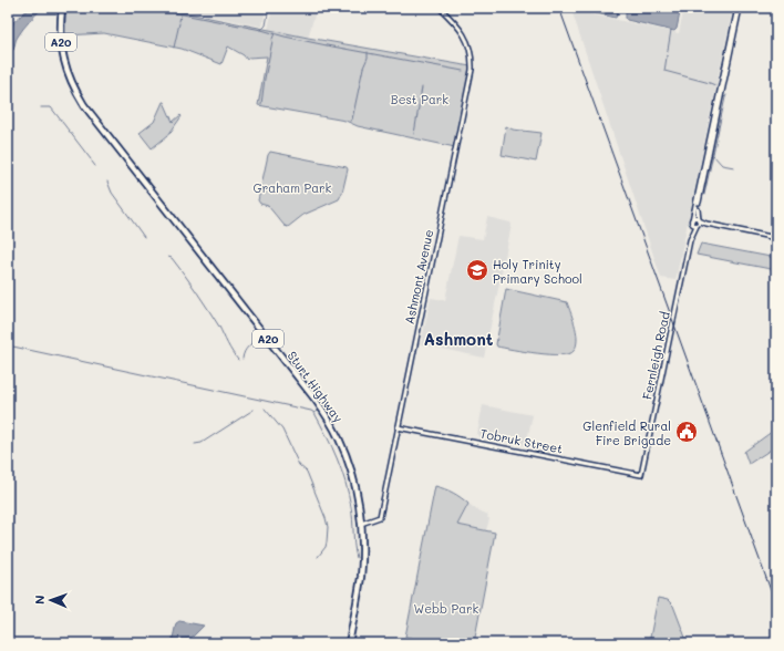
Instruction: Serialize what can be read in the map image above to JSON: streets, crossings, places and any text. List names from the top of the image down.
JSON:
{
  "streets": {
    "highway": ["A20", "Sturt Highway"],
    "street": ["Ashmont Avenue", "Fernleigh Road", "Tobruk Street"]
  },
  "crossings": [
    ["Ashmont Avenue", "Sturt Highway"],
    ["Ashmont Avenue", "Tobruk Street"],
    ["Fernleigh Road", "Tobruk Street"]
  ],
  "districts": ["Ashmont"],
  "parks": ["Best Park", "Graham Park", "Webb Park"],
  "places": {
    "school or university": ["Holy Trinity Primary School"],
    "public building": ["Glenfield Rural Fire Brigade"]
  },
  "north": "left"
}
